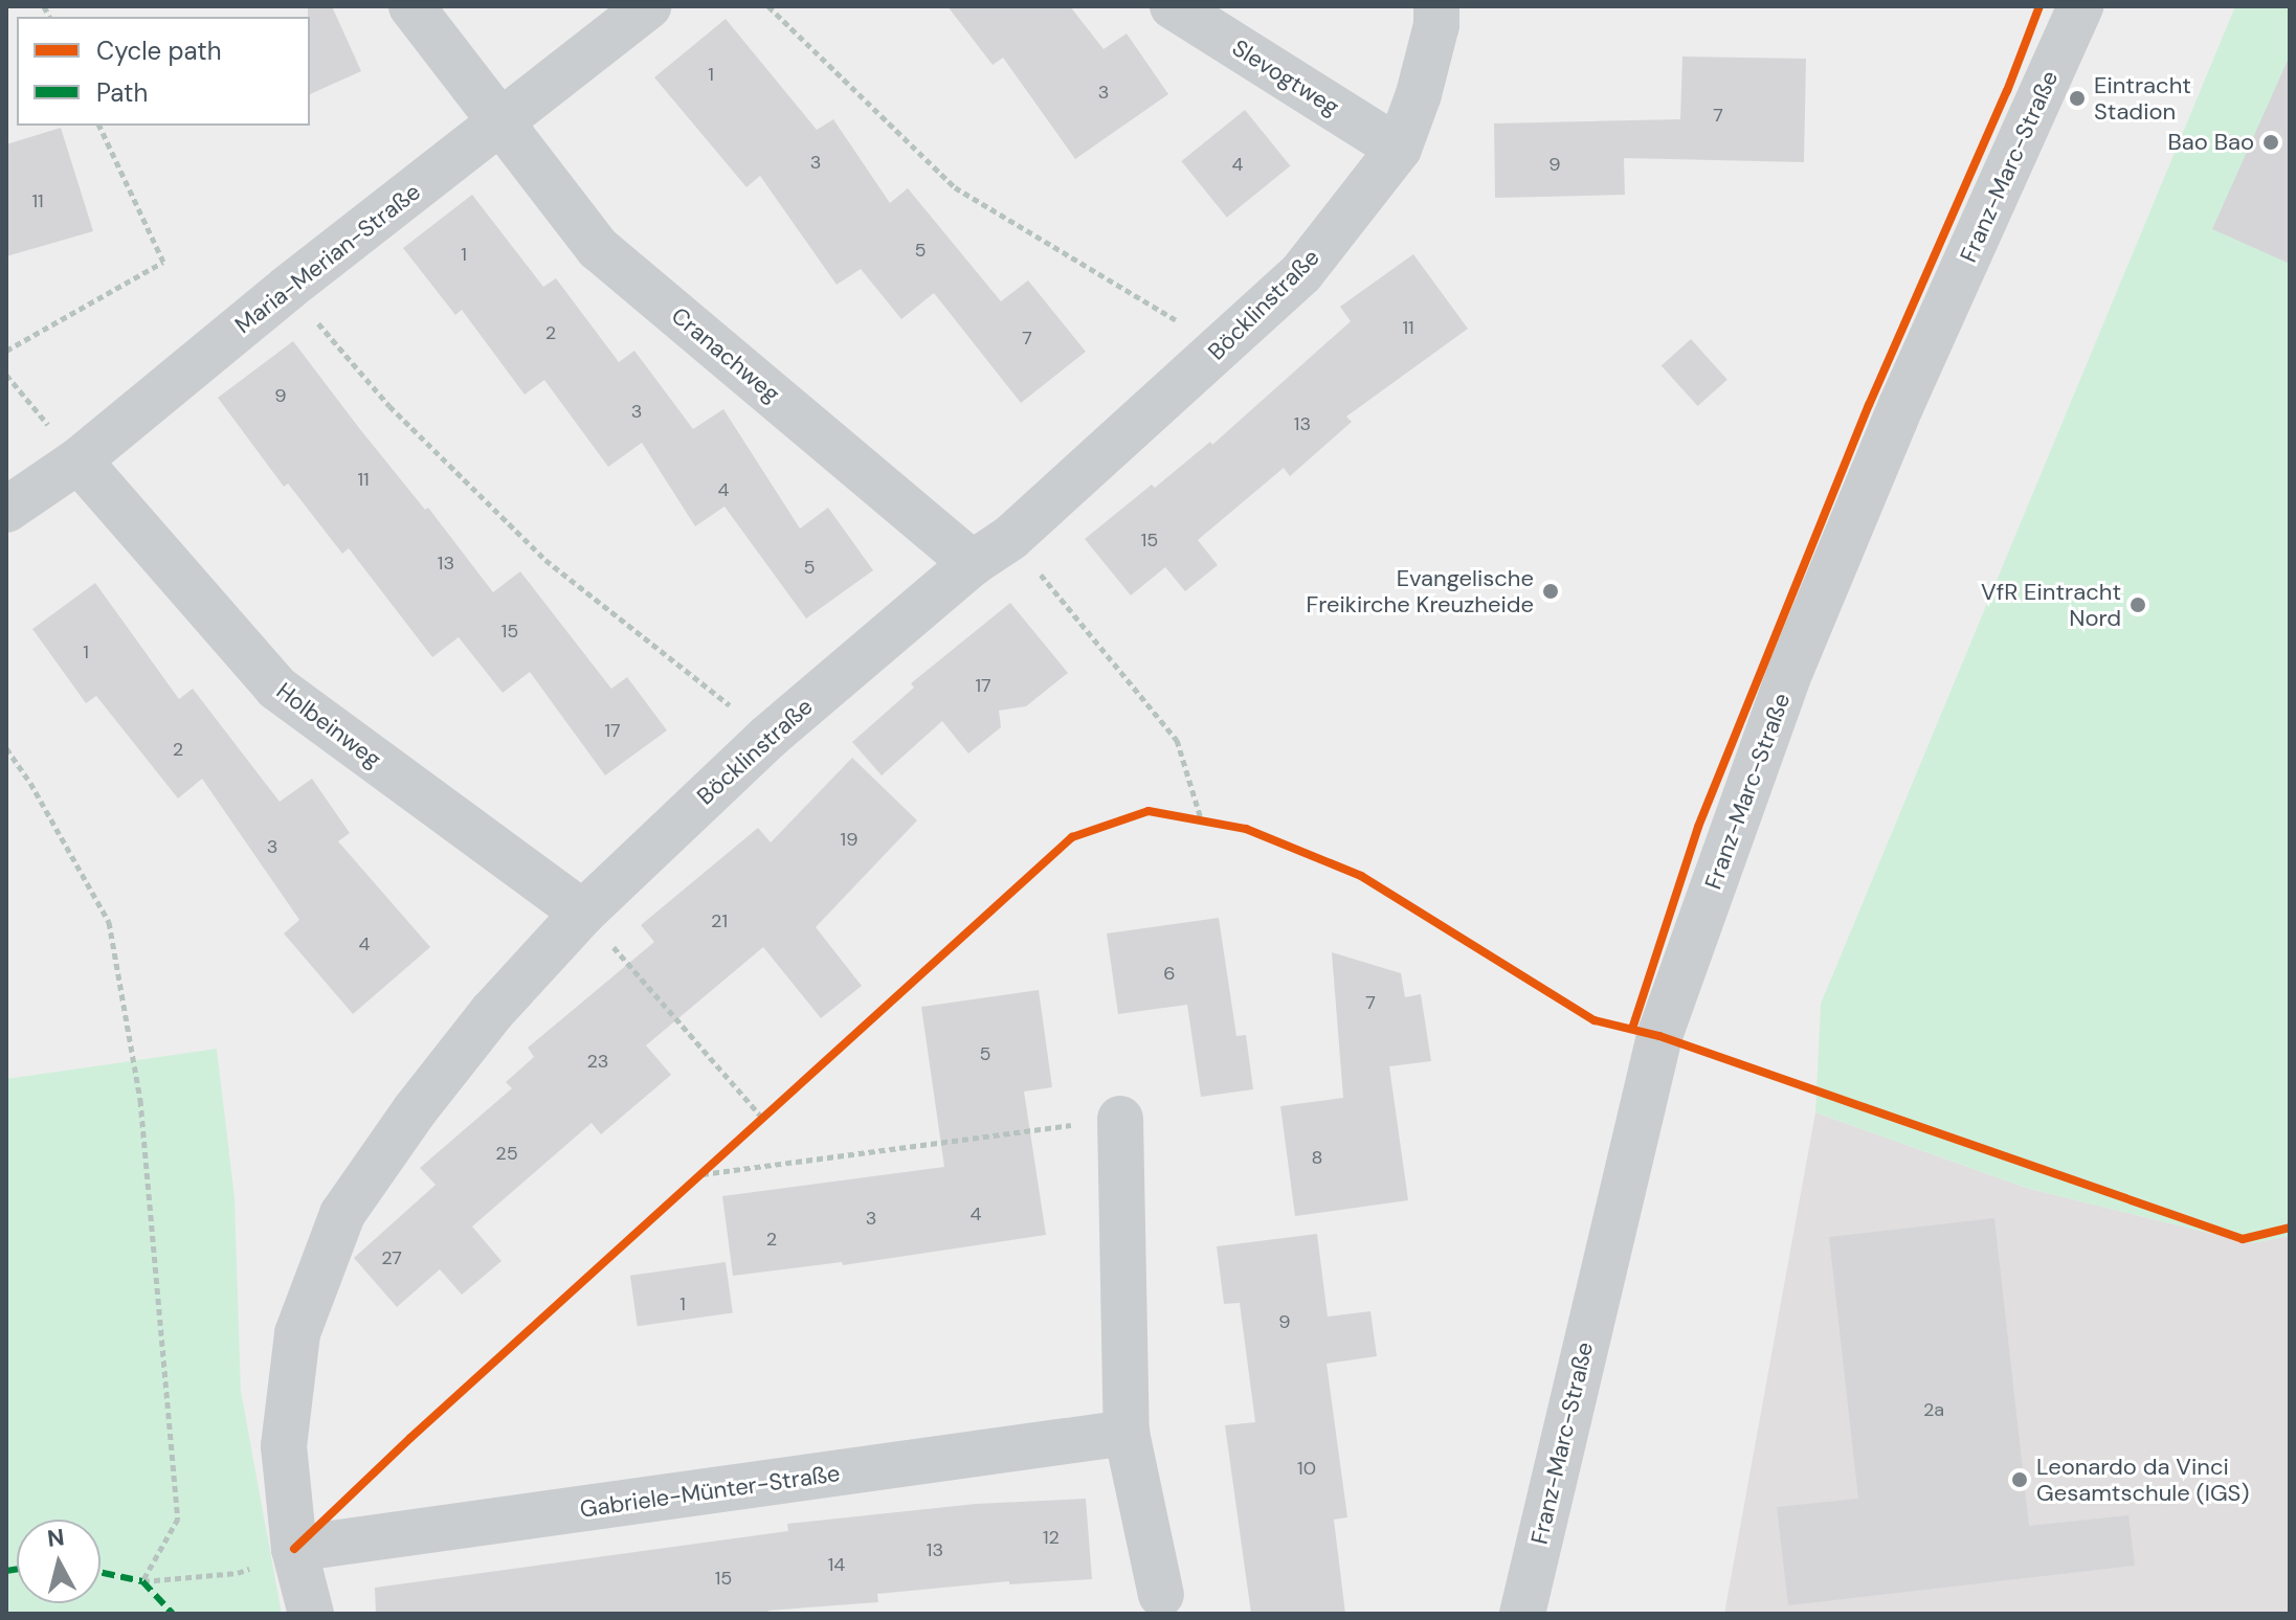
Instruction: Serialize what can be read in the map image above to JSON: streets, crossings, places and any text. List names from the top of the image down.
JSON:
{
  "streets": {
    "street": [
      "Slevogtweg",
      "Franz-Marc-Straße",
      "Maria-Merian-Straße",
      "Böcklinstraße",
      "Cranachweg",
      "Holbeinweg",
      "Gabriele-Münter-Straße"
    ]
  },
  "crossings": [
    ["Slevogtweg", "Böcklinstraße"],
    ["Maria-Merian-Straße", "Cranachweg"],
    ["Maria-Merian-Straße", "Holbeinweg"],
    ["Böcklinstraße", "Cranachweg"],
    ["Böcklinstraße", "Holbeinweg"],
    ["Böcklinstraße", "Gabriele-Münter-Straße"]
  ],
  "places": [
    "Eintracht Stadion",
    "Bao Bao",
    "Evangelische Freikirche Kreuzheide",
    "VfR Eintracht Nord",
    "Leonardo da Vinci Gesamtschule (IGS)"
  ],
  "house_numbers": [
    "1",
    "3",
    "7",
    "3",
    "4",
    "9",
    "11",
    "5",
    "1",
    "11",
    "2",
    "7",
    "9",
    "3",
    "13",
    "11",
    "4",
    "15",
    "13",
    "5",
    "15",
    "1",
    "17",
    "17",
    "2",
    "19",
    "3",
    "21",
    "4",
    "6",
    "7",
    "5",
    "23",
    "25",
    "8",
    "4",
    "3",
    "2",
    "27",
    "1",
    "9",
    "2a",
    "10",
    "12",
    "13",
    "14",
    "15"
  ],
  "legend": ["Cycle path", "Path"],
  "north": "top"
}
